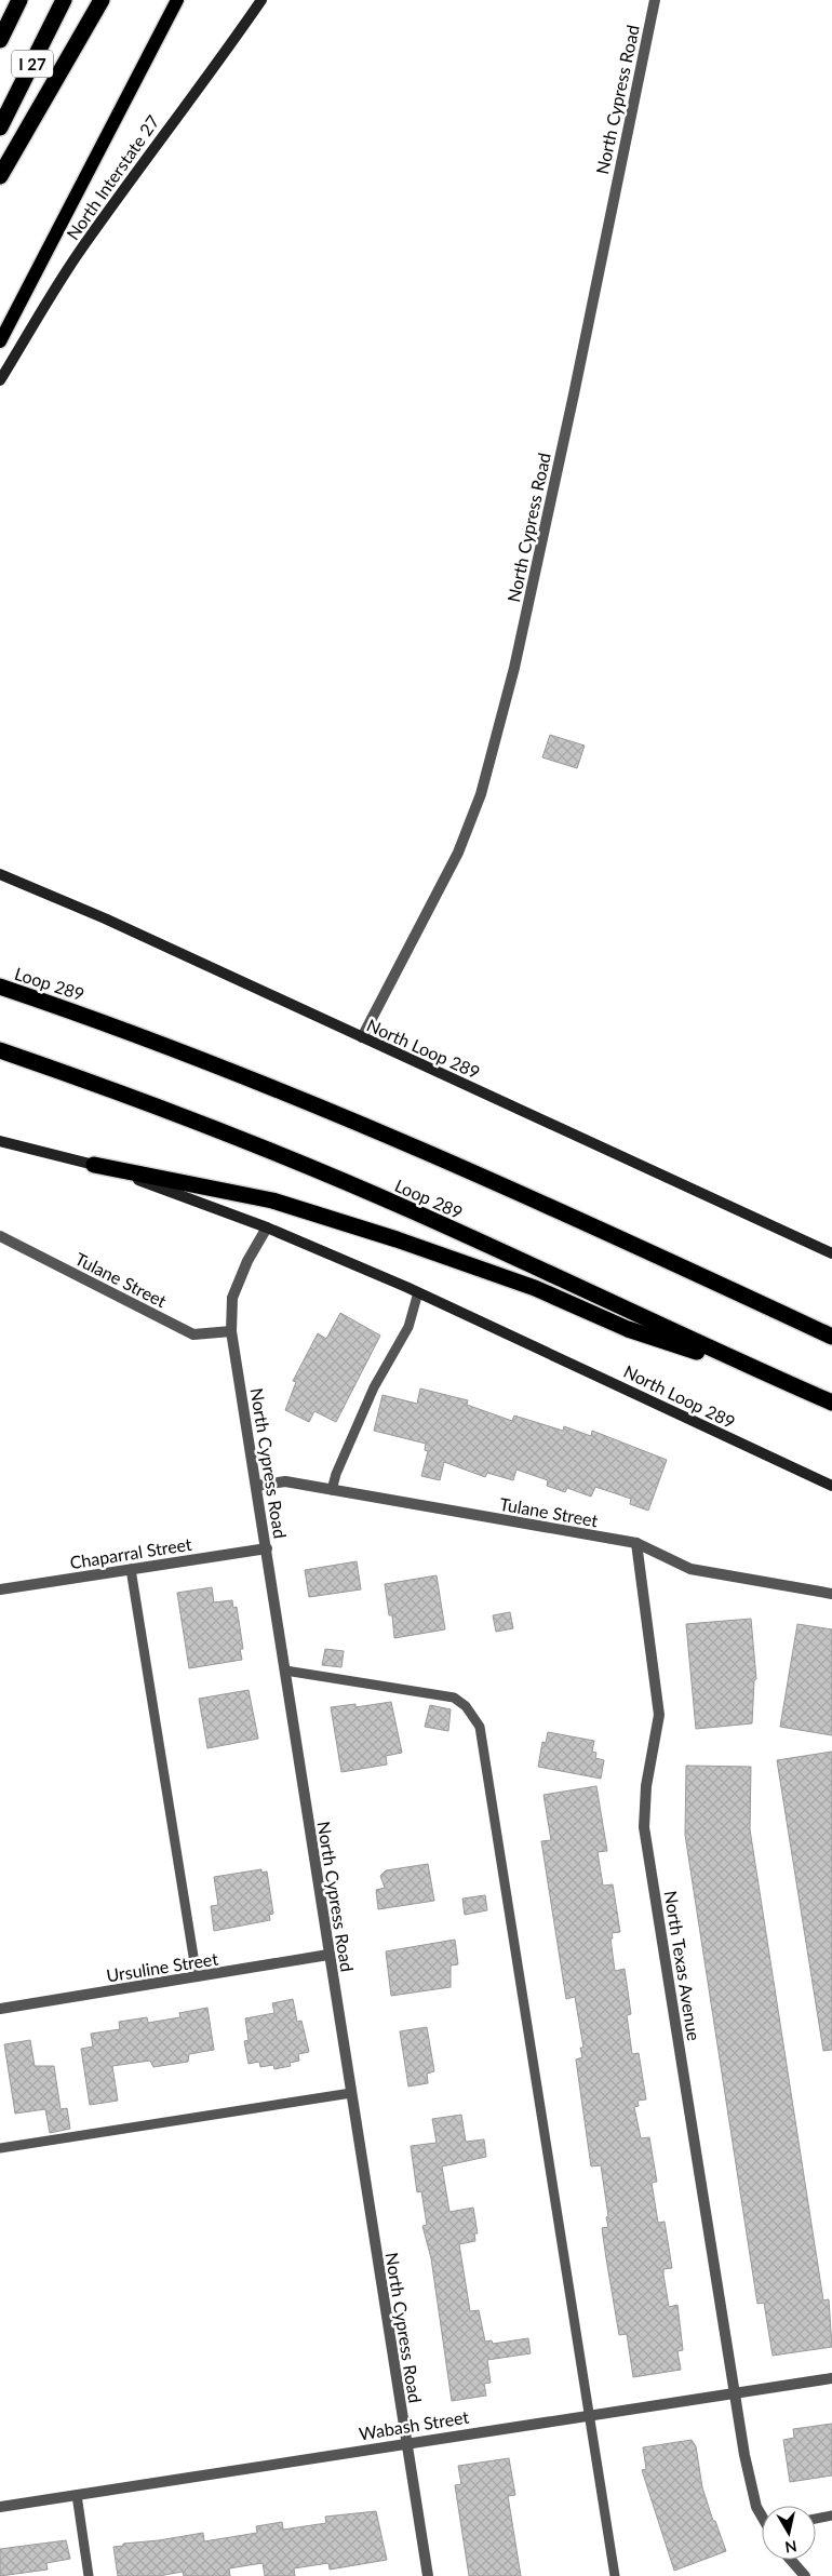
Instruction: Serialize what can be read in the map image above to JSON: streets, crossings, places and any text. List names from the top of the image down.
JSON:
{
  "streets": {
    "highway": ["I 27", "Loop 289"],
    "main road": ["North Interstate 27", "North Loop 289"],
    "street": [
      "North Cypress Road",
      "Tulane Street",
      "Chaparral Street",
      "North Texas Avenue",
      "Ursuline Street",
      "Wabash Street"
    ]
  },
  "crossings": [
    ["North Cypress Road", "North Loop 289"],
    ["North Cypress Road", "Tulane Street"],
    ["North Cypress Road", "Chaparral Street"],
    ["North Cypress Road", "Ursuline Street"],
    ["North Cypress Road", "Wabash Street"],
    ["Tulane Street", "North Texas Avenue"],
    ["North Texas Avenue", "Wabash Street"]
  ],
  "north": "bottom"
}
